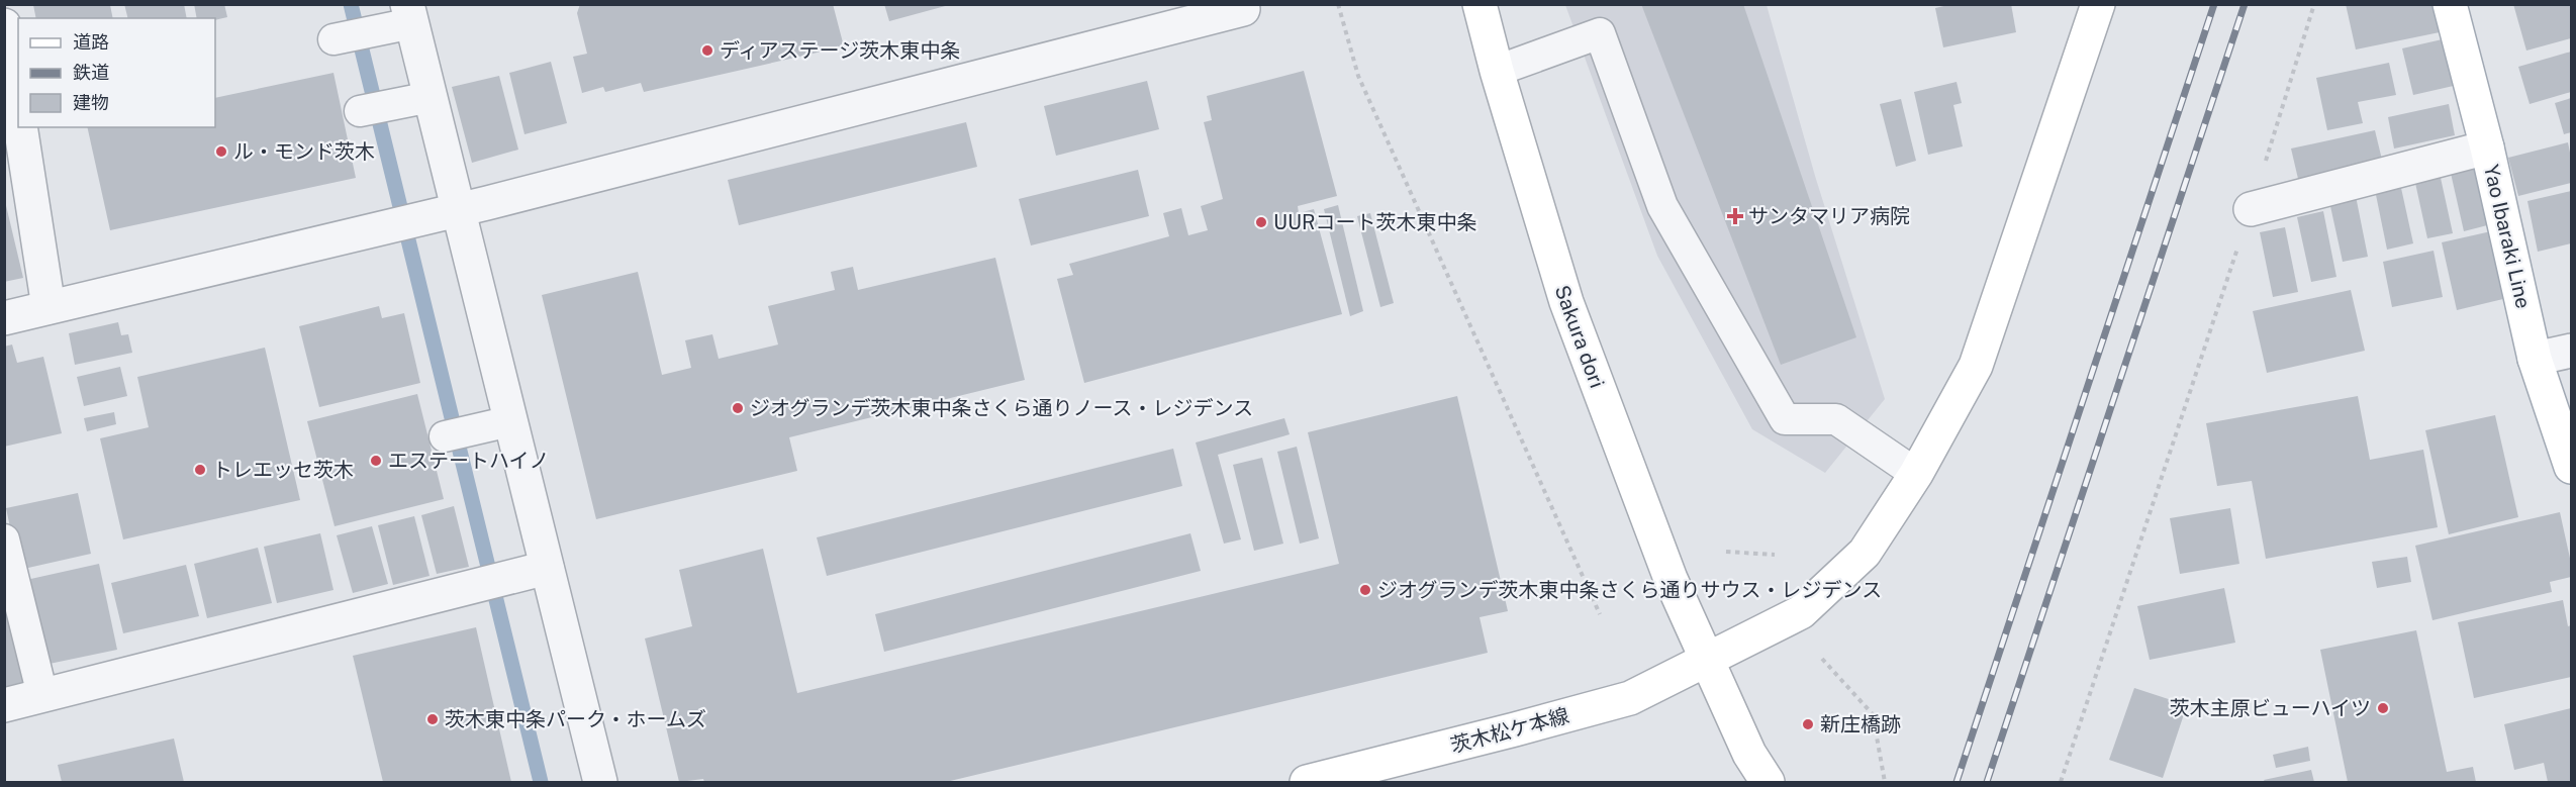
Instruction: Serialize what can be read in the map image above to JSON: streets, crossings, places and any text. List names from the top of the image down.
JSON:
{
  "streets": {
    "street": ["Yao Ibaraki Line", "Sakura dori", "茨木松ケ本線"]
  },
  "crossings": [
    ["Sakura dori", "茨木松ケ本線"]
  ],
  "places": {
    "other": [
      "ディアステージ茨木東中条",
      "ル・モンド茨木",
      "UURコート茨木東中条",
      "ジオグランデ茨木東中条さくら通りノース・レジデンス",
      "エステートハイノ",
      "トレエッセ茨木",
      "ジオグランデ茨木東中条さくら通りサウス・レジデンス",
      "茨木主原ビューハイツ",
      "茨木東中条パーク・ホームズ",
      "新庄橋跡"
    ],
    "health": ["サンタマリア病院"]
  },
  "legend": ["道路", "鉄道", "建物"]
}
